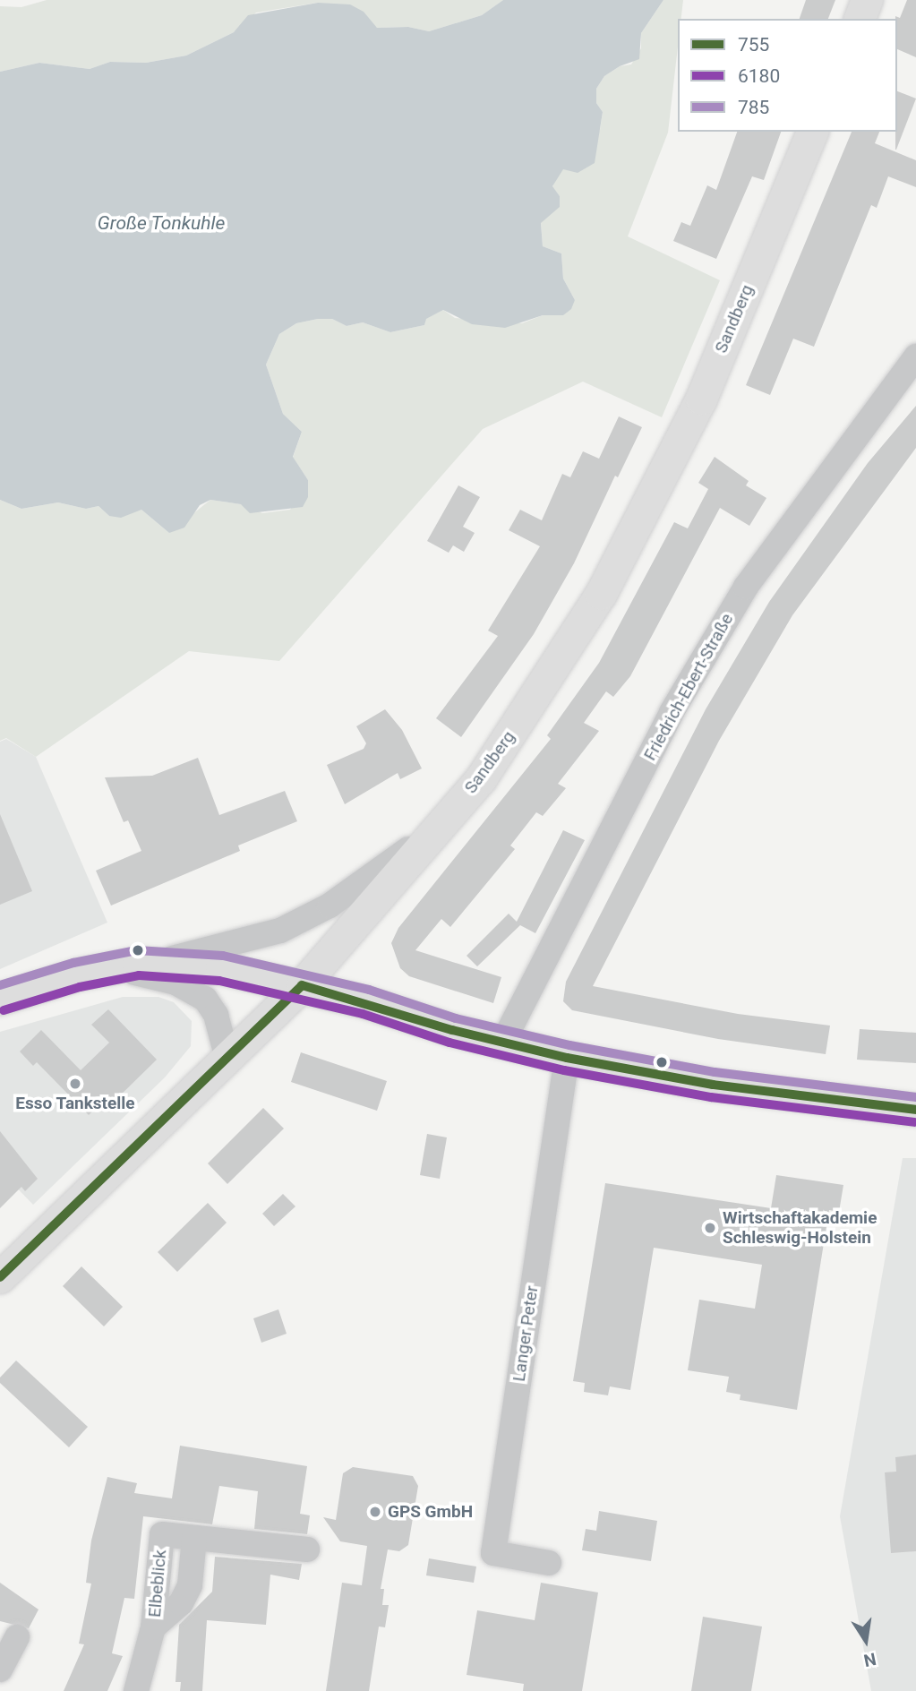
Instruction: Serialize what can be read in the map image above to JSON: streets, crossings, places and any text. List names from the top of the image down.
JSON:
{
  "streets": {
    "main road": ["Sandberg"],
    "street": ["Friedrich-Ebert-Straße", "Langer Peter", "Elbeblick"]
  },
  "water": ["Große Tonkuhle"],
  "places": ["Esso Tankstelle", "Wirtschaftakademie Schleswig-Holstein", "GPS GmbH"],
  "lines": ["transit line 785", "transit line 6180", "transit line 755"],
  "legend": ["755", "6180", "785"],
  "north": "bottom"
}
